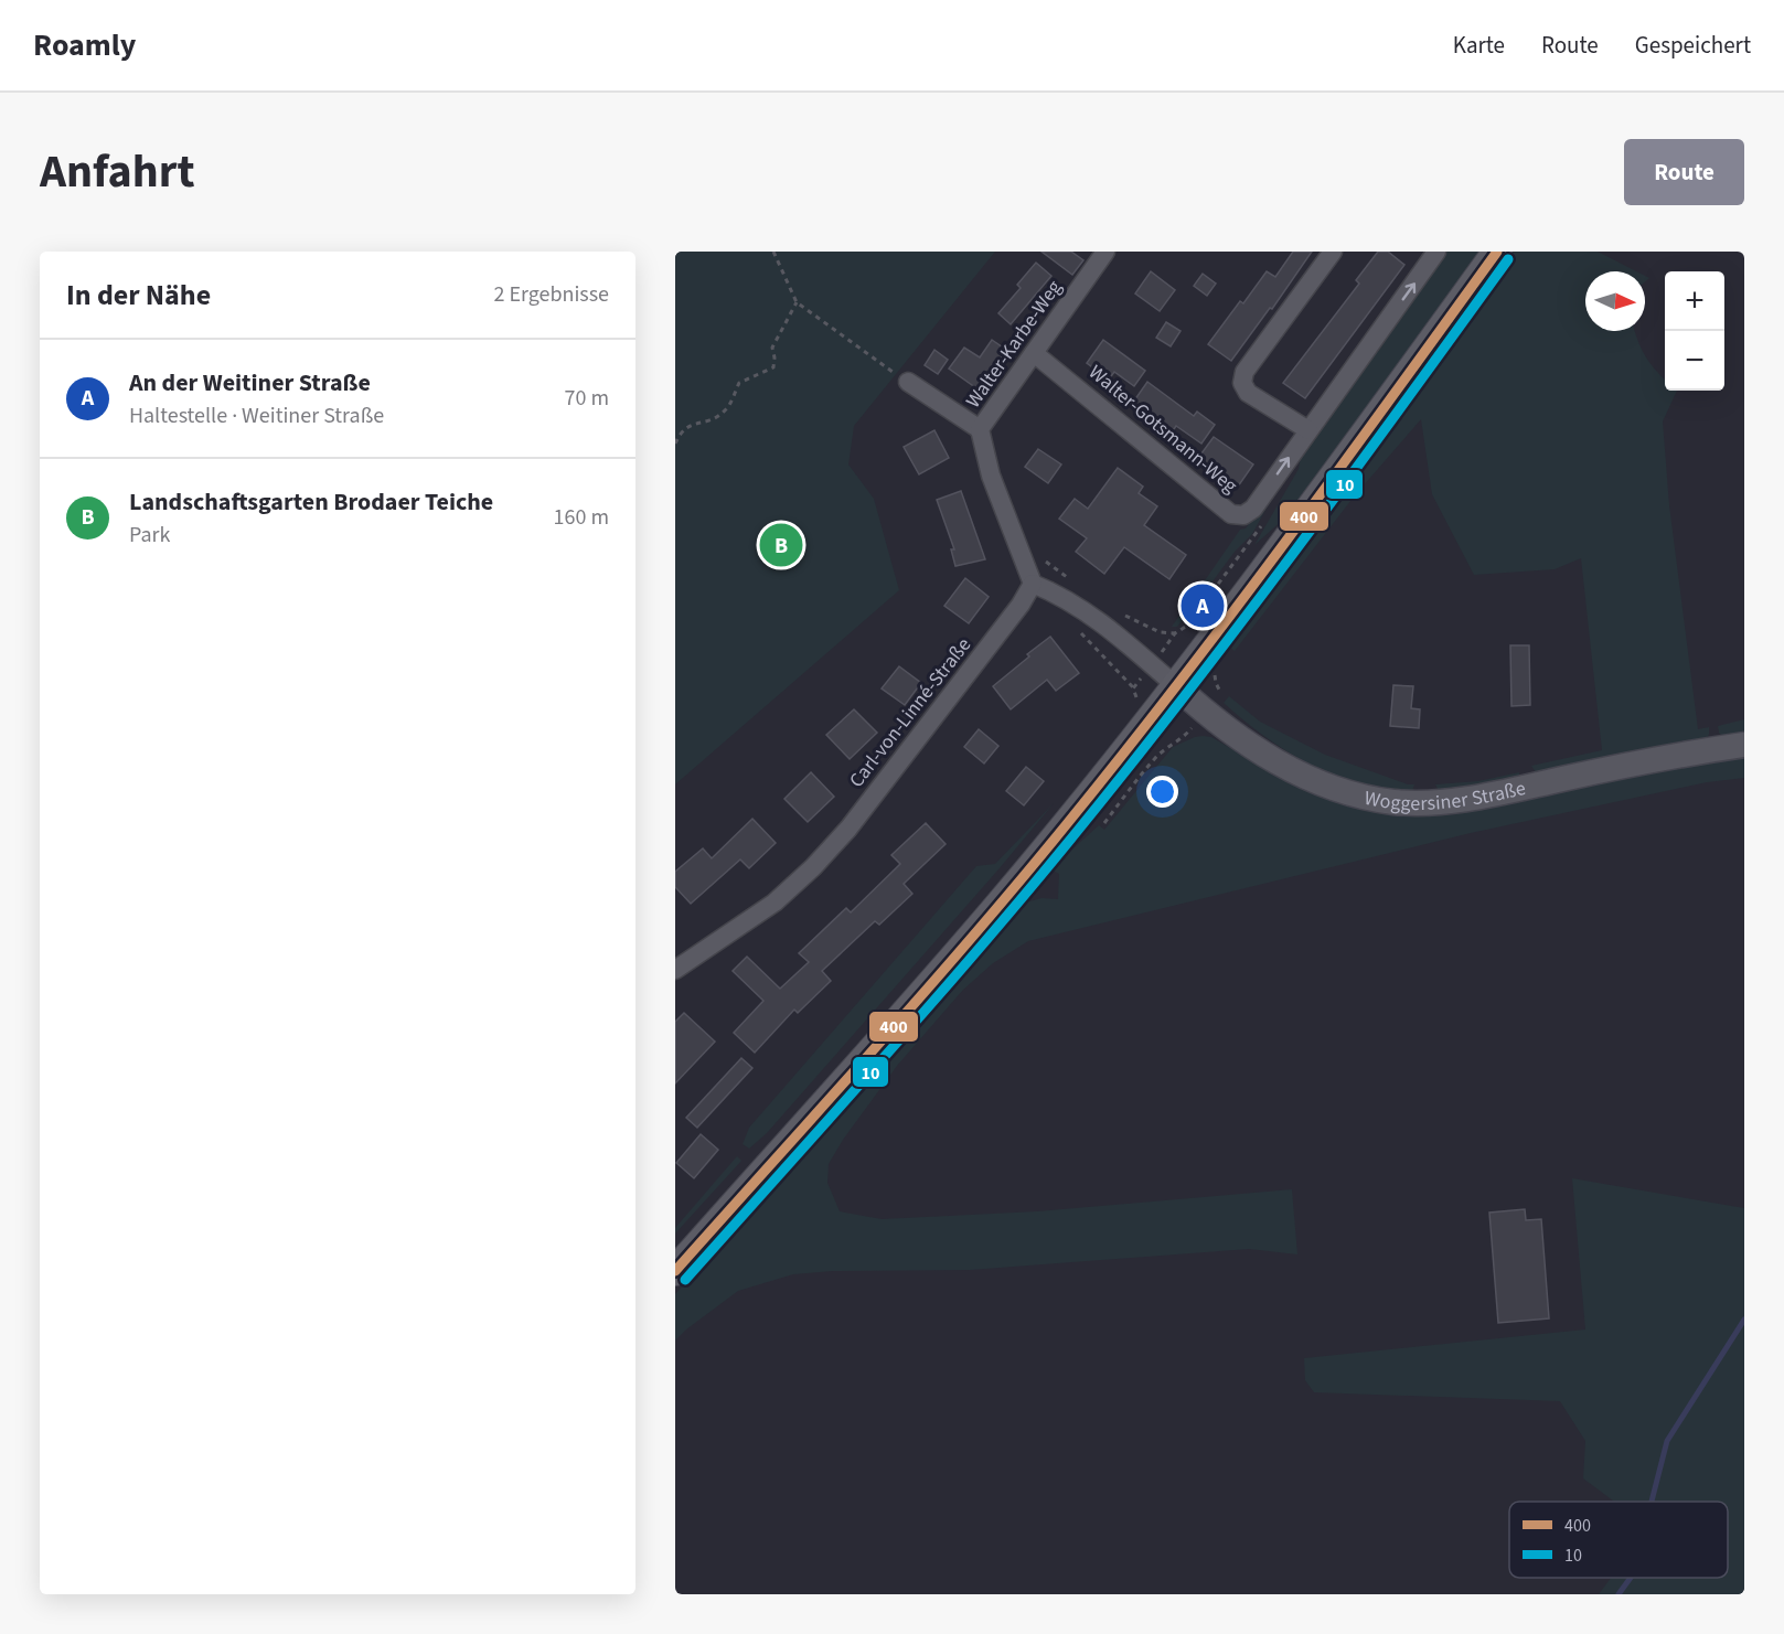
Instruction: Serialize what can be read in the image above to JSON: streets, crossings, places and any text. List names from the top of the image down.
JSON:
{
  "streets": {
    "main road": ["Woggersiner Straße"],
    "street": ["Walter-Karbe-Weg", "Walter-Gotsmann-Weg", "Carl-von-Linné-Straße"]
  },
  "crossings": [
    ["Walter-Karbe-Weg", "Walter-Gotsmann-Weg"],
    ["Walter-Karbe-Weg", "Carl-von-Linné-Straße"]
  ],
  "lines": ["transit line 400", "transit line 10"],
  "legend": ["400", "10"],
  "north": "right",
  "page": {
    "header": "Roamly",
    "nav": ["Karte", "Route", "Gespeichert"],
    "title": "Anfahrt",
    "buttons": "Route",
    "heading": ["In der Nähe", "2 Ergebnisse"],
    "map_buttons": ["+", "−"],
    "list": [
      {
        "mark": "A",
        "name": "An der Weitiner Straße",
        "note": "Haltestelle · Weitiner Straße",
        "value": "70 m"
      },
      {
        "mark": "B",
        "name": "Landschaftsgarten Brodaer Teiche",
        "note": "Park",
        "value": "160 m"
      }
    ],
    "pins": ["B", "A"]
  }
}
